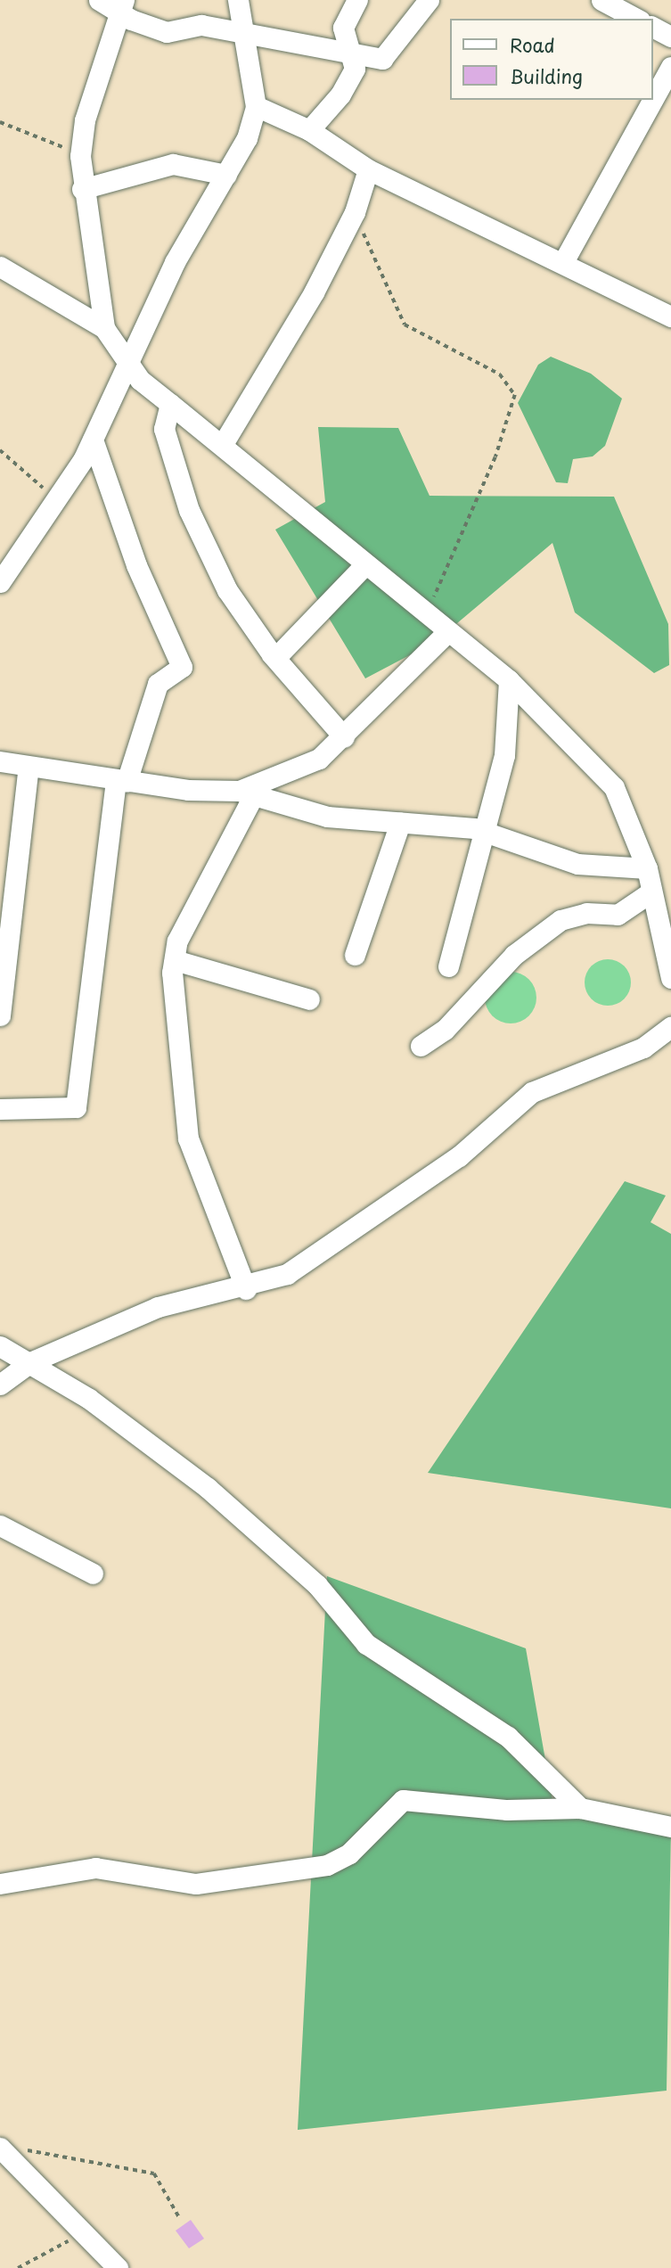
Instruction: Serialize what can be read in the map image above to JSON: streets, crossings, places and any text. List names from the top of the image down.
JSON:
{
  "legend": ["Road", "Building"]
}
